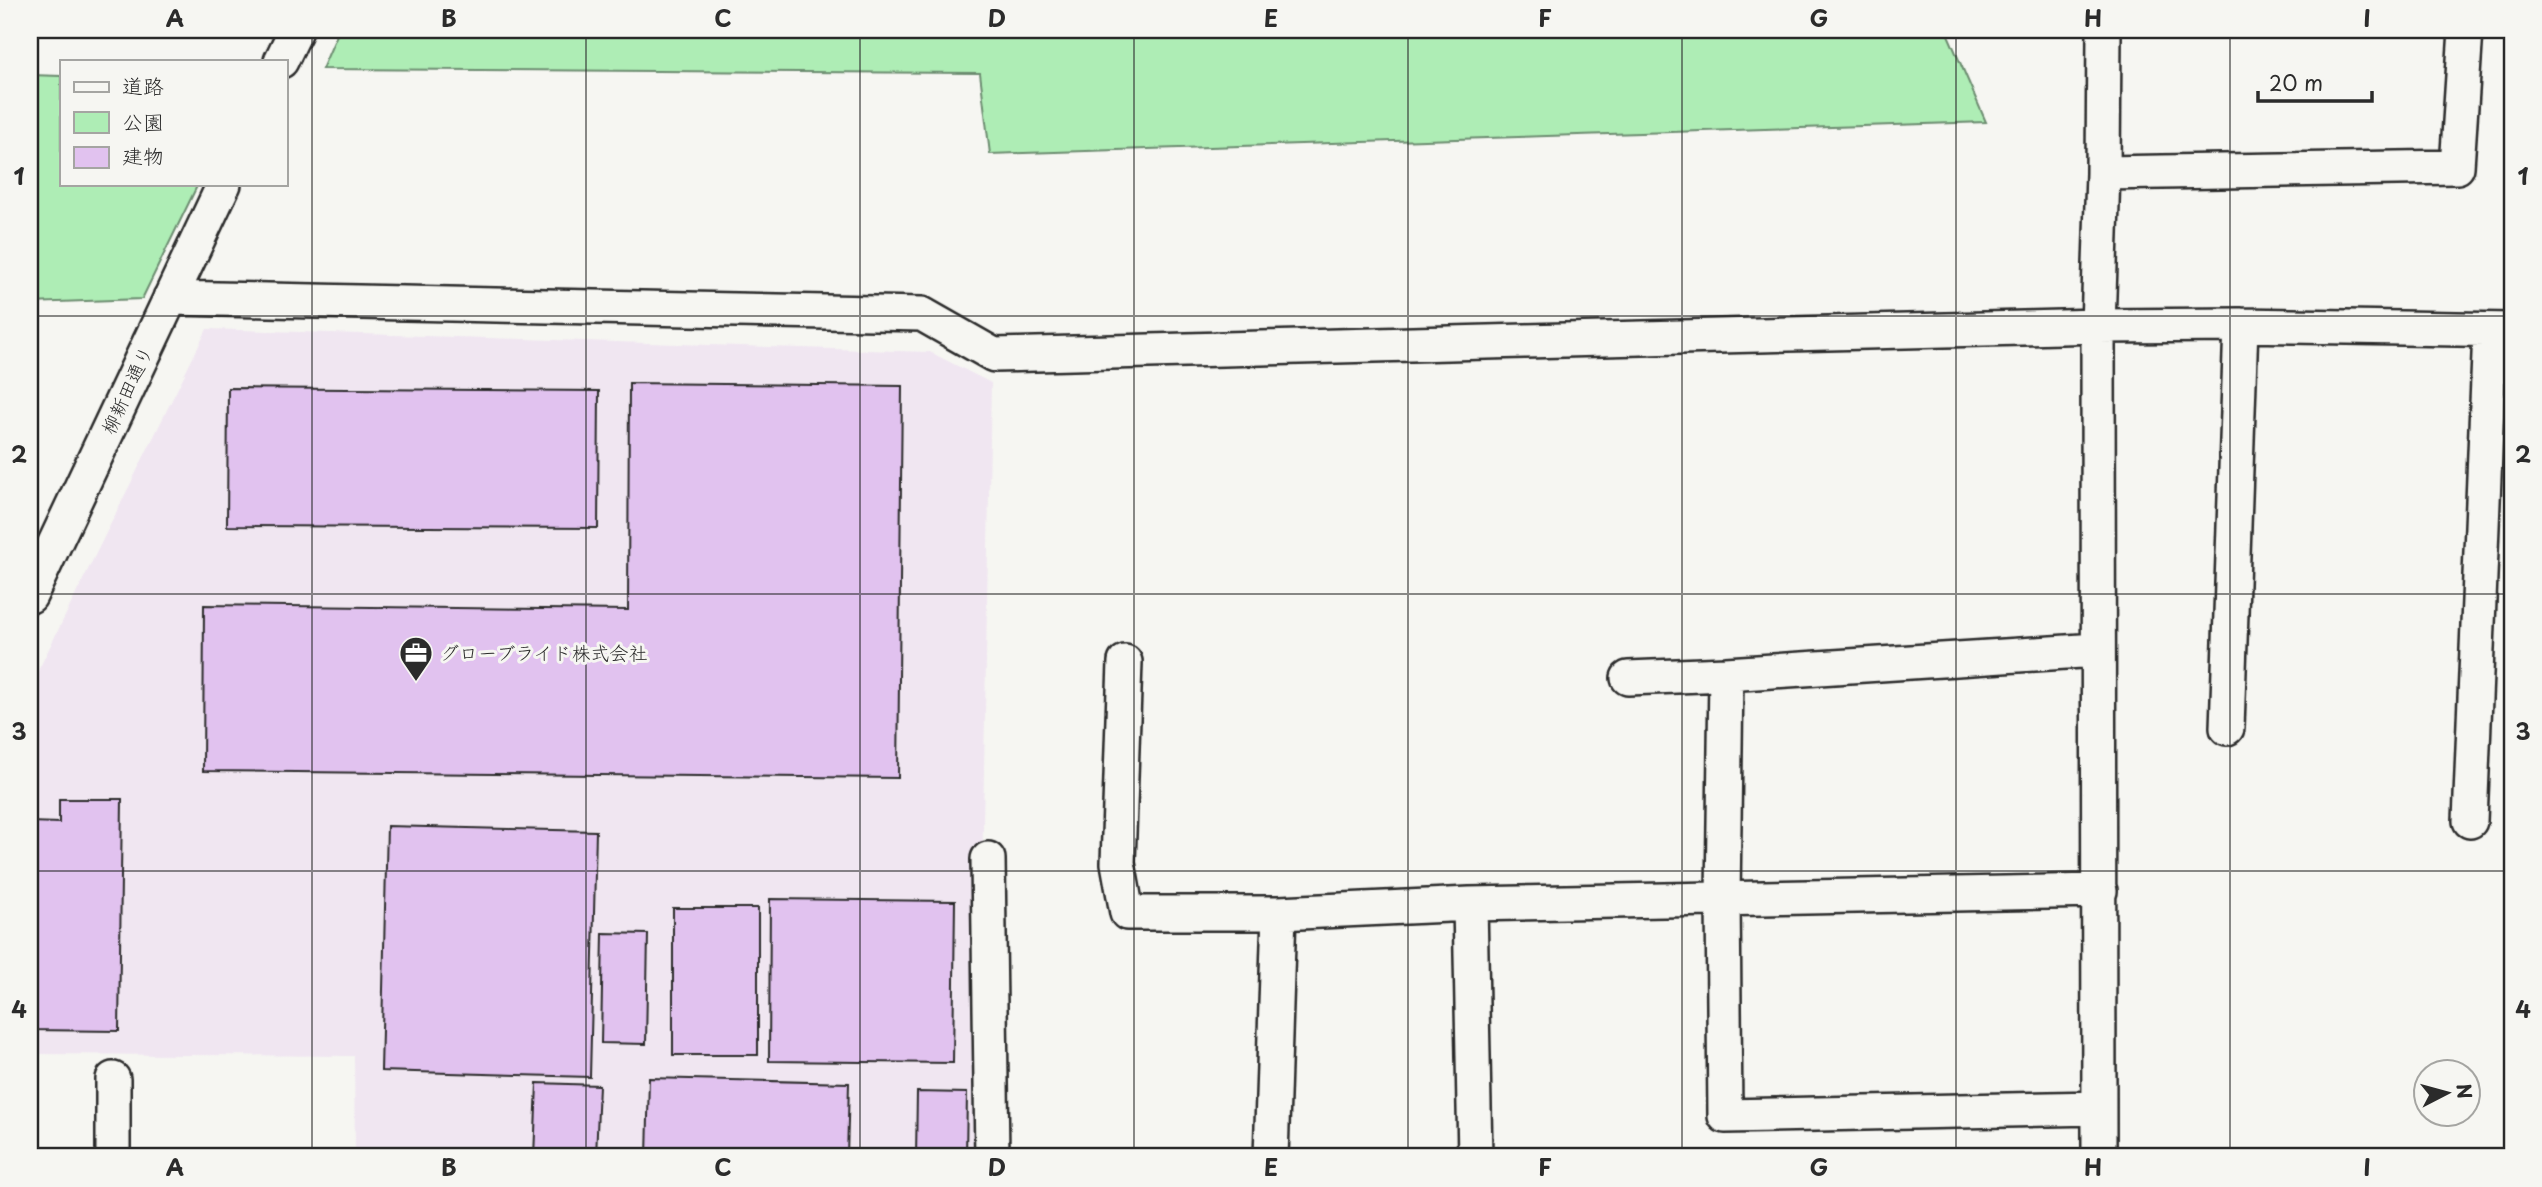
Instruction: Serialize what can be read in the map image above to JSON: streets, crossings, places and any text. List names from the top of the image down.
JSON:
{
  "streets": {
    "street": ["柳新田通り"]
  },
  "places": {
    "office": ["グローブライド株式会社"]
  },
  "legend": ["道路", "公園", "建物"],
  "scale_bar": "20 m",
  "north": "right",
  "grid": {
    "columns": [
      "A",
      "B",
      "C",
      "D",
      "E",
      "F",
      "G",
      "H",
      "I"
    ],
    "rows": [
      "1",
      "2",
      "3",
      "4"
    ]
  }
}
